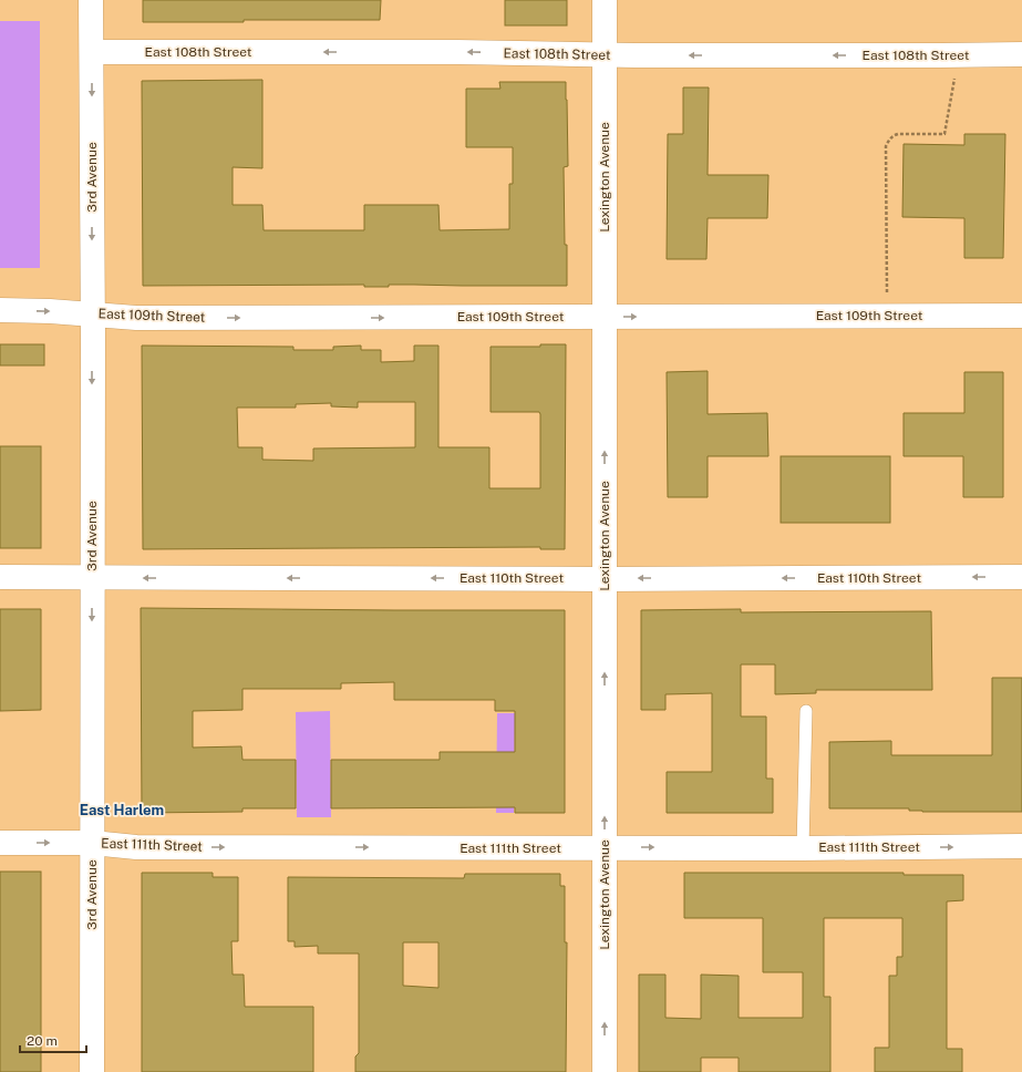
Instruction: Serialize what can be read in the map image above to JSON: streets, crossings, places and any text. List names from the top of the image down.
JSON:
{
  "streets": {
    "street": [
      "East 108th Street",
      "3rd Avenue",
      "Lexington Avenue",
      "East 109th Street",
      "East 110th Street",
      "East 111th Street"
    ]
  },
  "crossings": [
    ["East 108th Street", "3rd Avenue"],
    ["East 108th Street", "Lexington Avenue"],
    ["3rd Avenue", "East 109th Street"],
    ["3rd Avenue", "East 110th Street"],
    ["3rd Avenue", "East 111th Street"],
    ["Lexington Avenue", "East 109th Street"],
    ["Lexington Avenue", "East 110th Street"],
    ["Lexington Avenue", "East 111th Street"]
  ],
  "one_way": [
    "East 108th Street",
    "3rd Avenue",
    "Lexington Avenue",
    "East 109th Street",
    "East 110th Street",
    "East 111th Street"
  ],
  "districts": ["East Harlem"],
  "scale_bar": "20 m"
}
